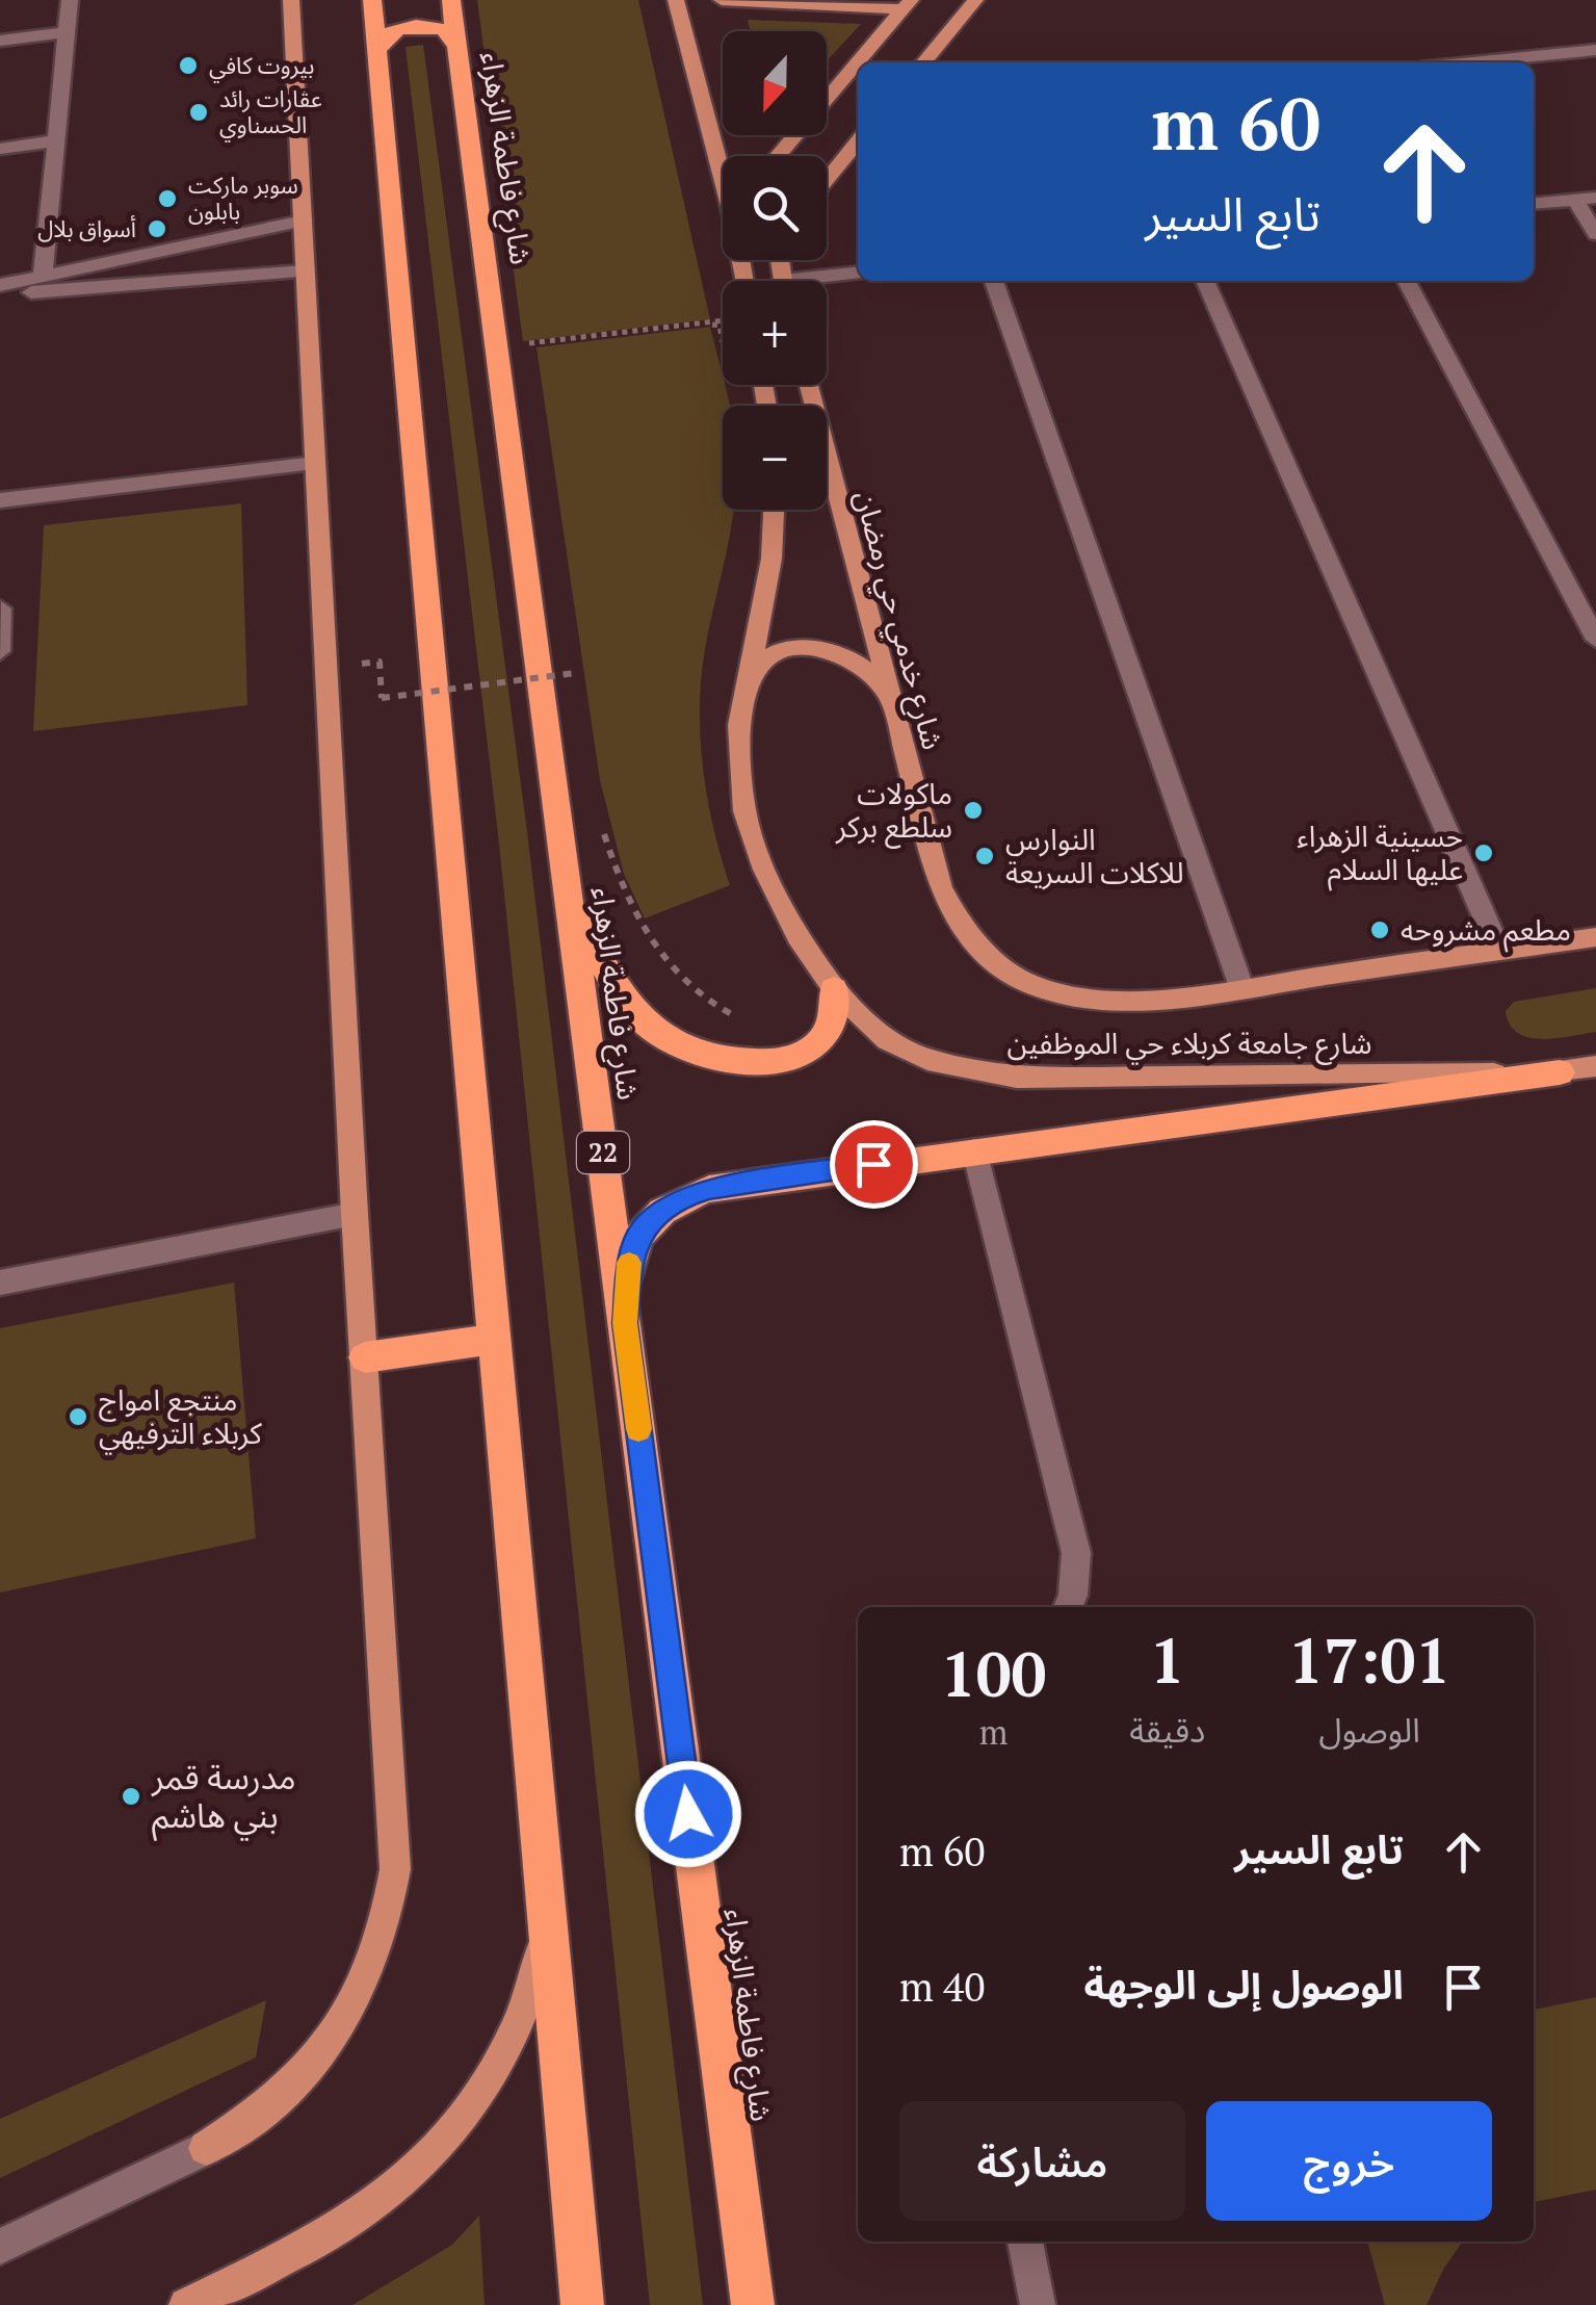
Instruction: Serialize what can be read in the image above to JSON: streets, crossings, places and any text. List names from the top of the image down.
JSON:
{
  "streets": {
    "highway": ["شارع فاطمة الزهراء", "22"],
    "main road": ["شارع خدمي حي رمضان", "شارع جامعة كربلاء حي الموظفين"]
  },
  "crossings": [
    ["شارع خدمي حي رمضان", "شارع جامعة كربلاء حي الموظفين"]
  ],
  "places": [
    "بيروت كافي",
    "عقارات رائد الحسناوي",
    "سوبر ماركت بابلون",
    "أسواق بلال",
    "ماكولات سلطع بركر",
    "حسينية الزهراء عليها السلام",
    "النوارس للاكلات السريعة",
    "مطعم مشروحه",
    "منتجع امواج كربلاء الترفيهي",
    "مدرسة قمر بني هاشم"
  ],
  "north": "bottom",
  "page": {
    "map_buttons": ["+", "−"],
    "turn": ["60 m", "تابع السير"],
    "eta": [
      "17:01",
      "الوصول",
      "1",
      "دقيقة",
      "100",
      "m"
    ],
    "list": [
      {
        "name": "تابع السير",
        "value": "60 m"
      },
      {
        "name": "الوصول إلى الوجهة",
        "value": "40 m"
      }
    ],
    "buttons": ["خروج", "مشاركة"]
  }
}
